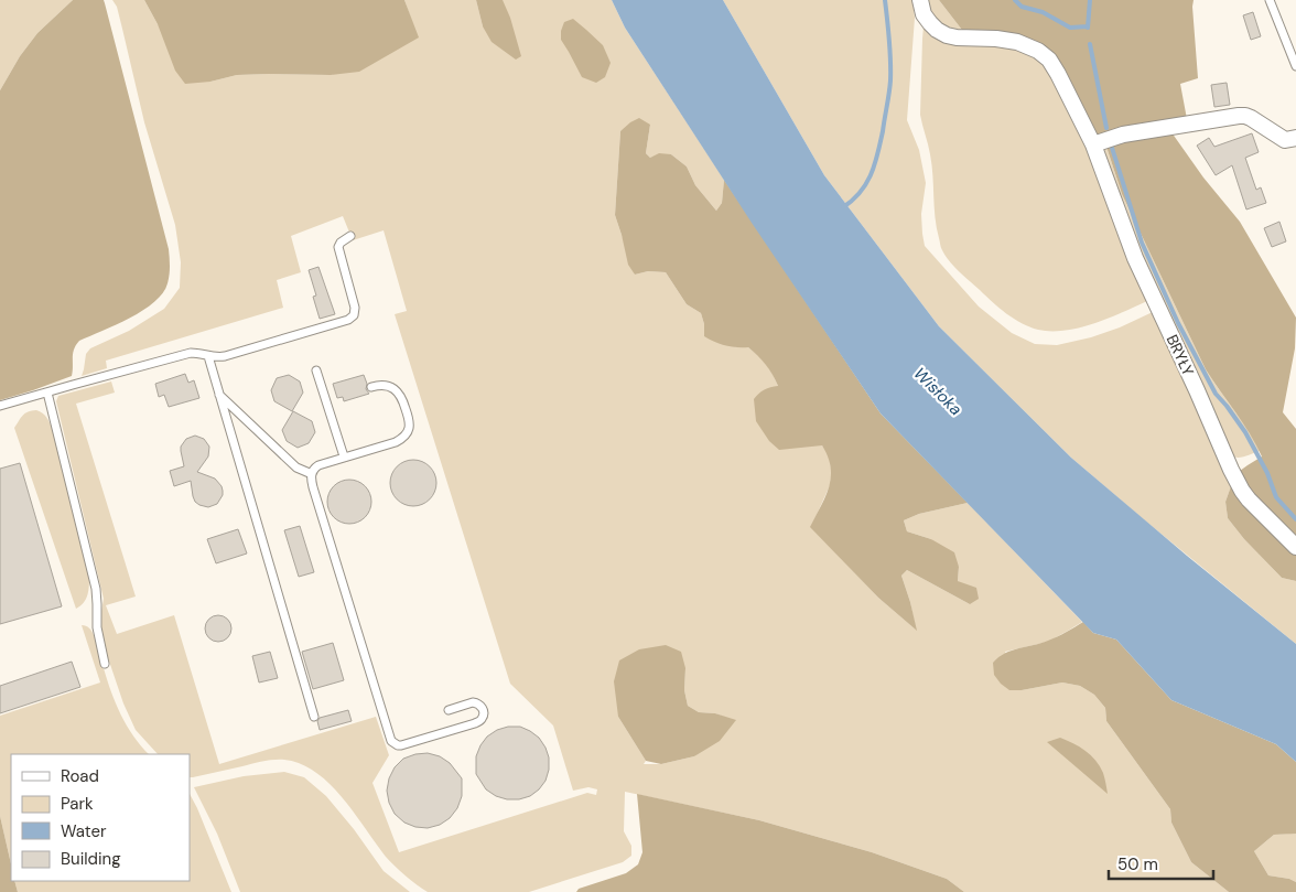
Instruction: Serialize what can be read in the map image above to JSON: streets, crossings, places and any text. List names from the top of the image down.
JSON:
{
  "streets": {
    "street": ["BRYŁY"]
  },
  "water": ["Wisłoka"],
  "legend": [
    "Road",
    "Park",
    "Water",
    "Building"
  ],
  "scale_bar": "50 m"
}
